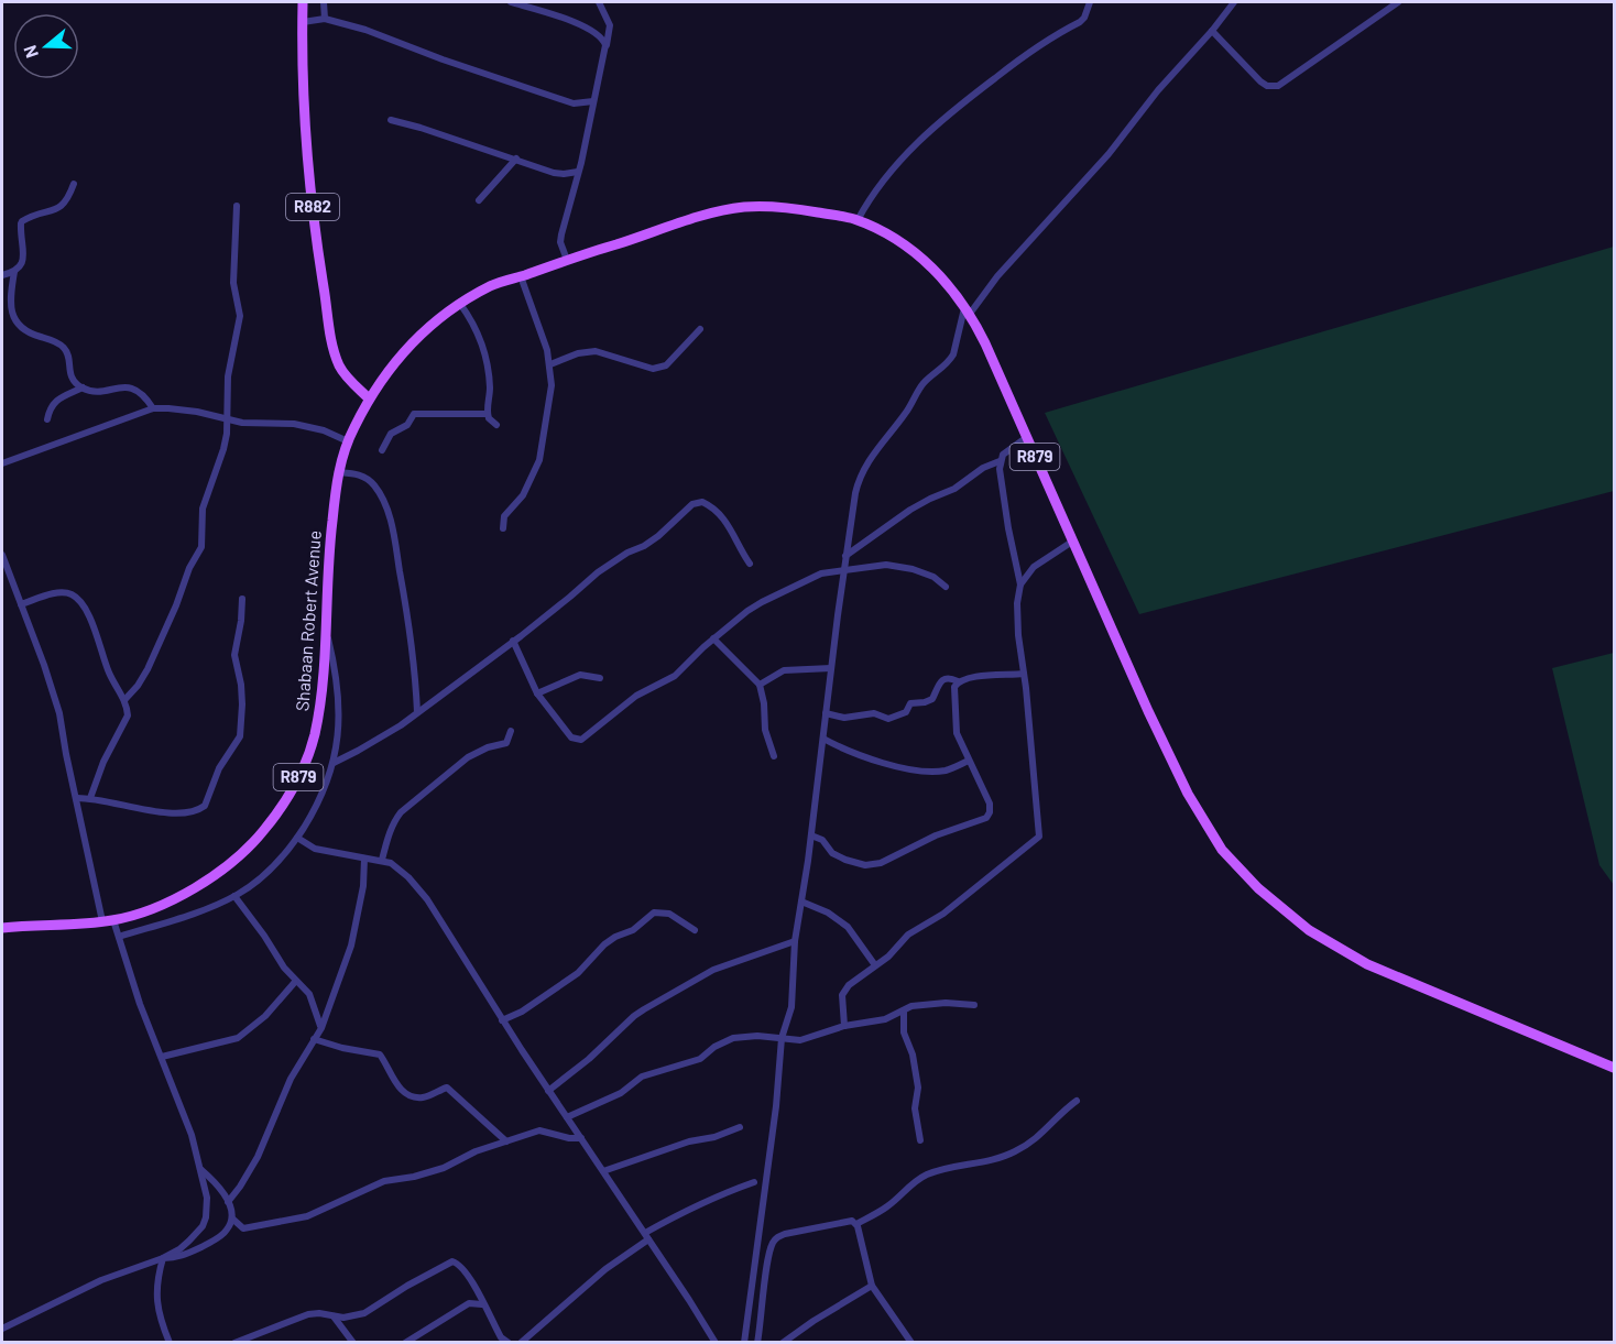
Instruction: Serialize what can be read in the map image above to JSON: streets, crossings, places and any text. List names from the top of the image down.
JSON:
{
  "streets": {
    "main road": ["R882", "R879", "Shabaan Robert Avenue"]
  },
  "crossings": [
    ["R882", "R879"],
    ["R882", "Shabaan Robert Avenue"],
    ["R879", "Shabaan Robert Avenue"]
  ],
  "north": "left"
}
